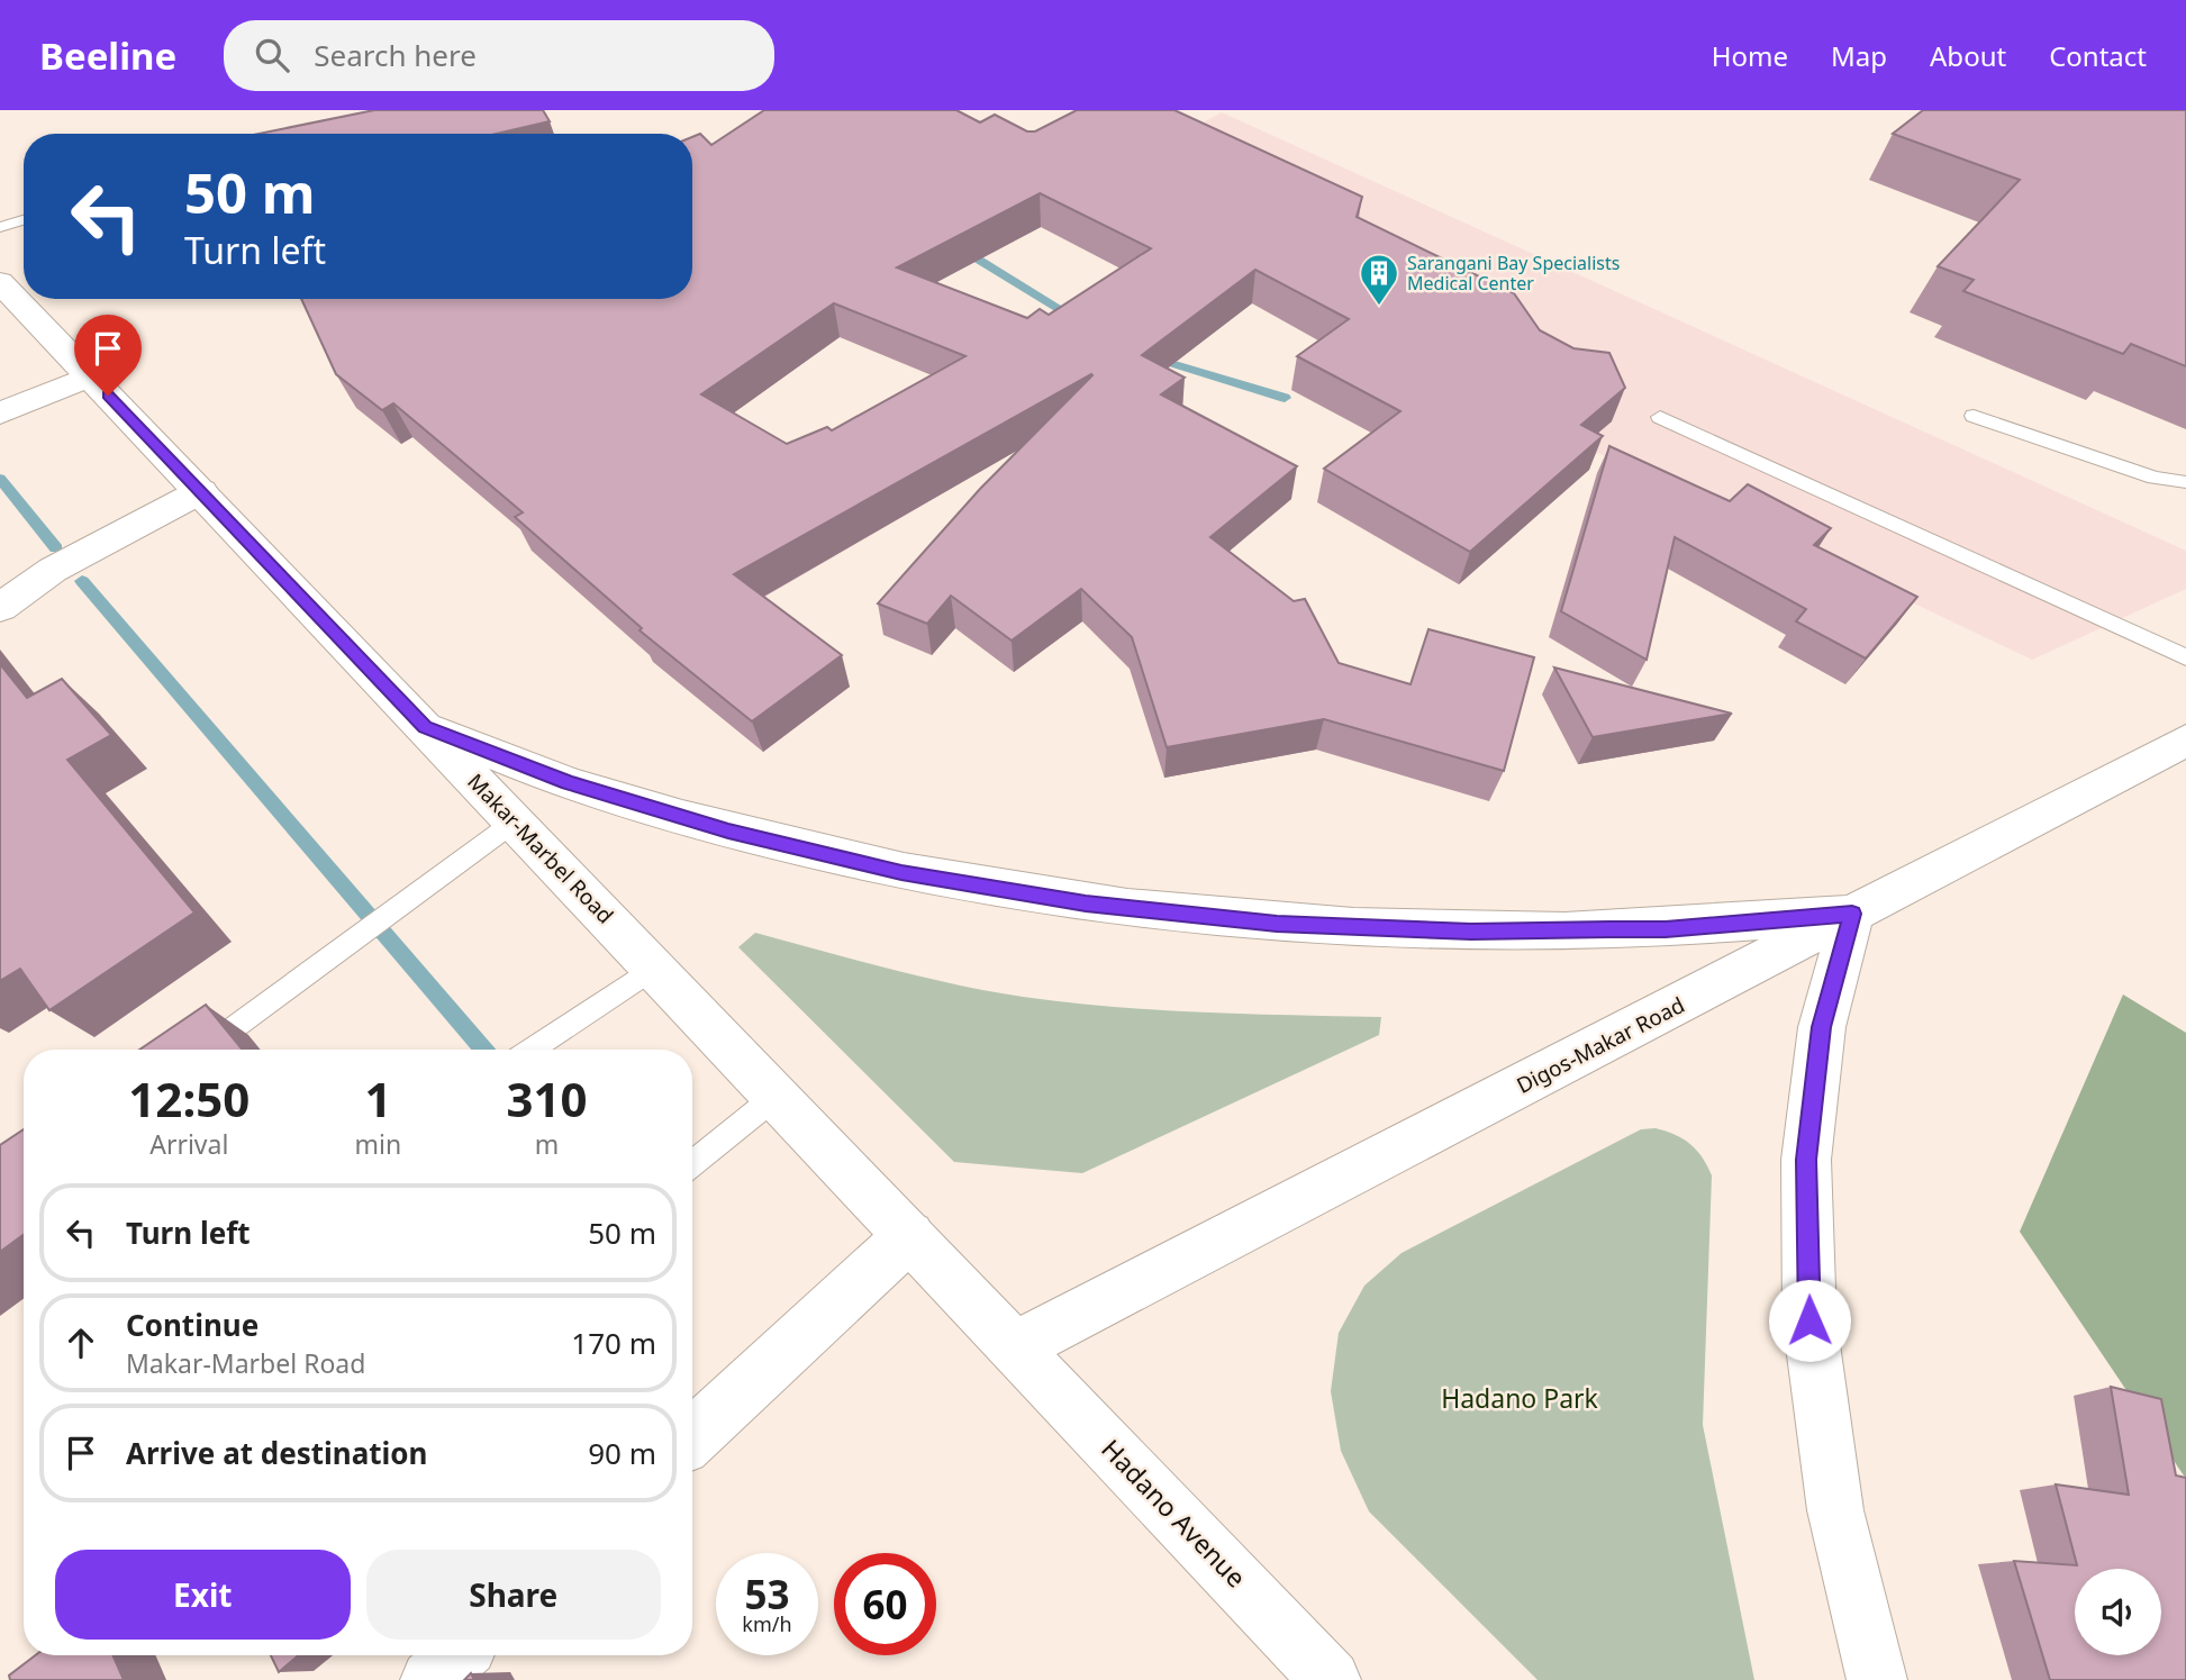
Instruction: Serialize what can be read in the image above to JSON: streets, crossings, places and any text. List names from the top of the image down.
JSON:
{
  "streets": {
    "main road": ["Makar-Marbel Road", "Digos-Makar Road", "Hadano Avenue"]
  },
  "crossings": [
    ["Makar-Marbel Road", "Digos-Makar Road"],
    ["Makar-Marbel Road", "Hadano Avenue"],
    ["Digos-Makar Road", "Hadano Avenue"]
  ],
  "parks": ["Hadano Park"],
  "places": {
    "building": ["Sarangani Bay Specialists Medical Center"]
  },
  "page": {
    "header": "Beeline",
    "search": "Search here",
    "nav": [
      "Home",
      "Map",
      "About",
      "Contact"
    ],
    "turn": ["50 m", "Turn left"],
    "eta": [
      "12:50",
      "Arrival",
      "1",
      "min",
      "310",
      "m"
    ],
    "list": [
      {
        "name": "Turn left",
        "value": "50 m"
      },
      {
        "name": "Continue",
        "note": "Makar-Marbel Road",
        "value": "170 m"
      },
      {
        "name": "Arrive at destination",
        "value": "90 m"
      }
    ],
    "buttons": ["Exit", "Share"],
    "speed": "53 km/h",
    "limit": "60"
  }
}
